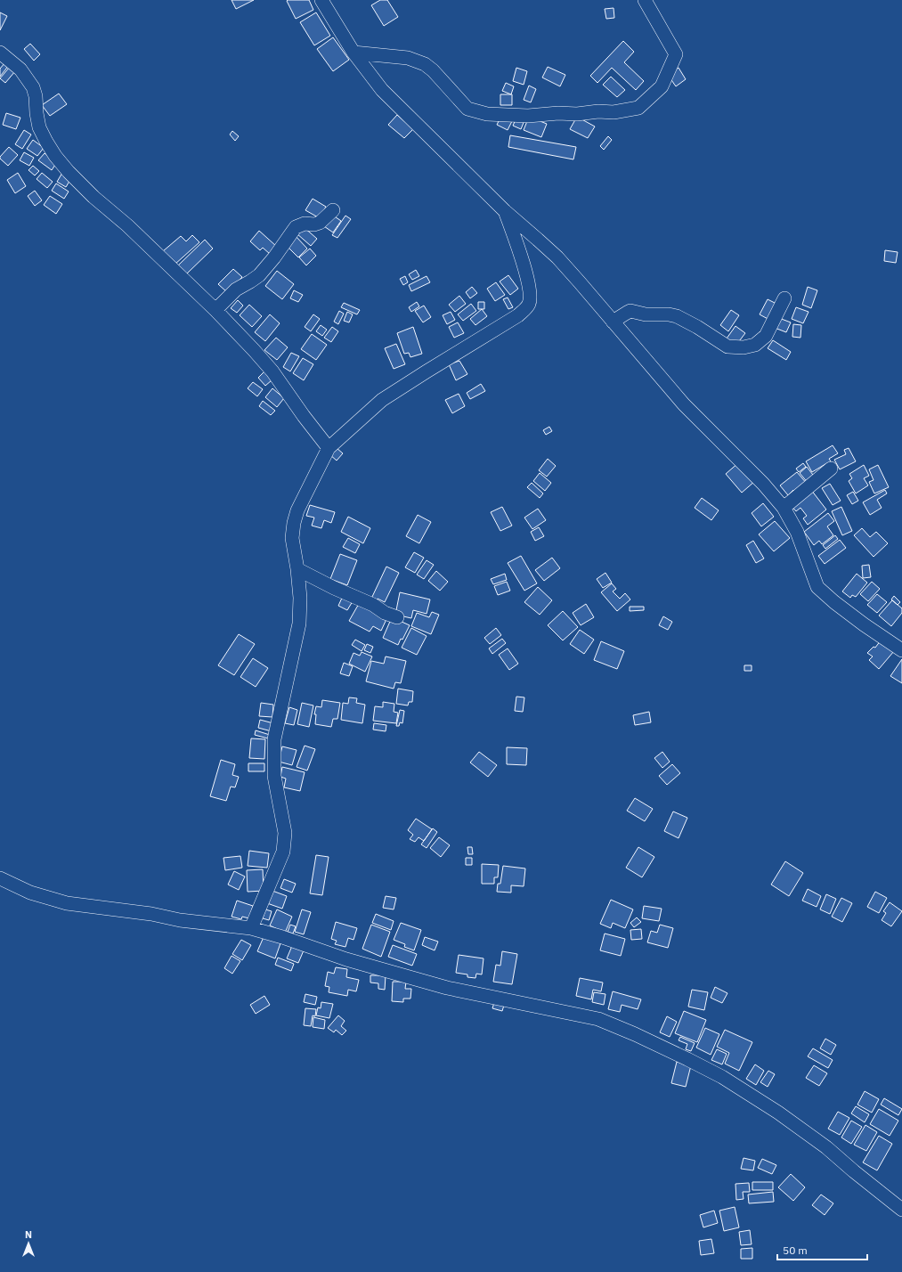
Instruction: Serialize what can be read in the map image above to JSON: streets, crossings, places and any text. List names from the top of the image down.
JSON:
{
  "scale_bar": "50 m",
  "north": "top"
}
